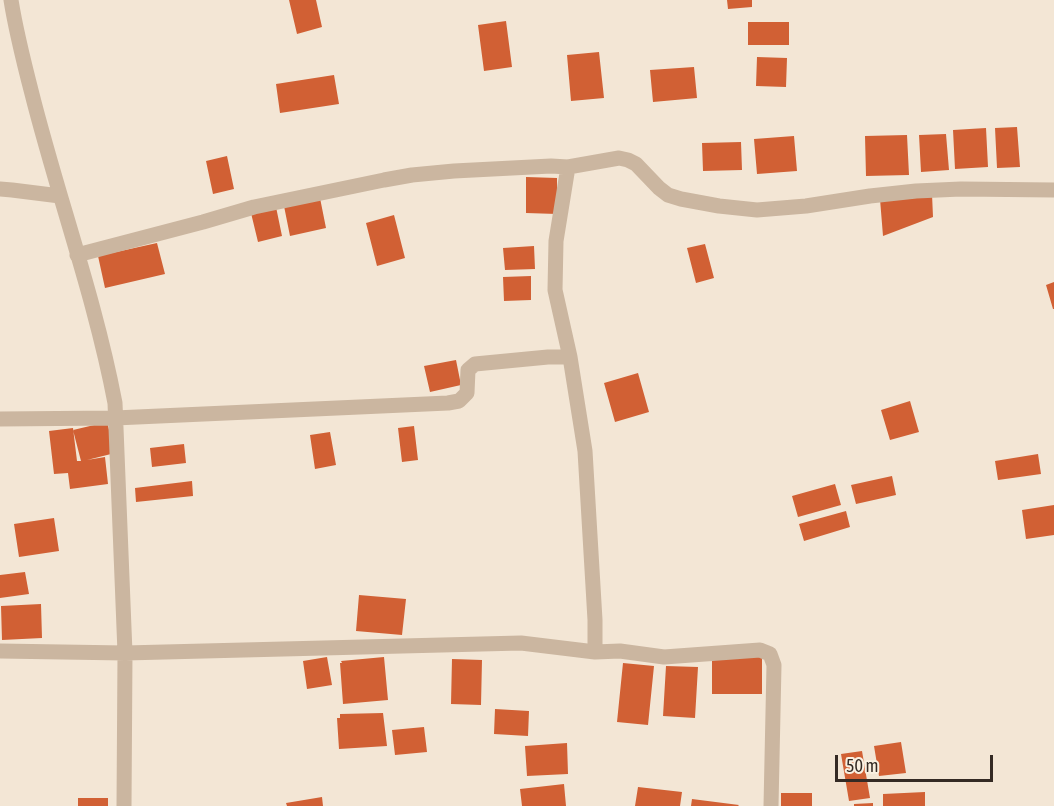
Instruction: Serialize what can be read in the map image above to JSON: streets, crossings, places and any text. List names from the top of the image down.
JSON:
{
  "scale_bar": "50 m"
}
